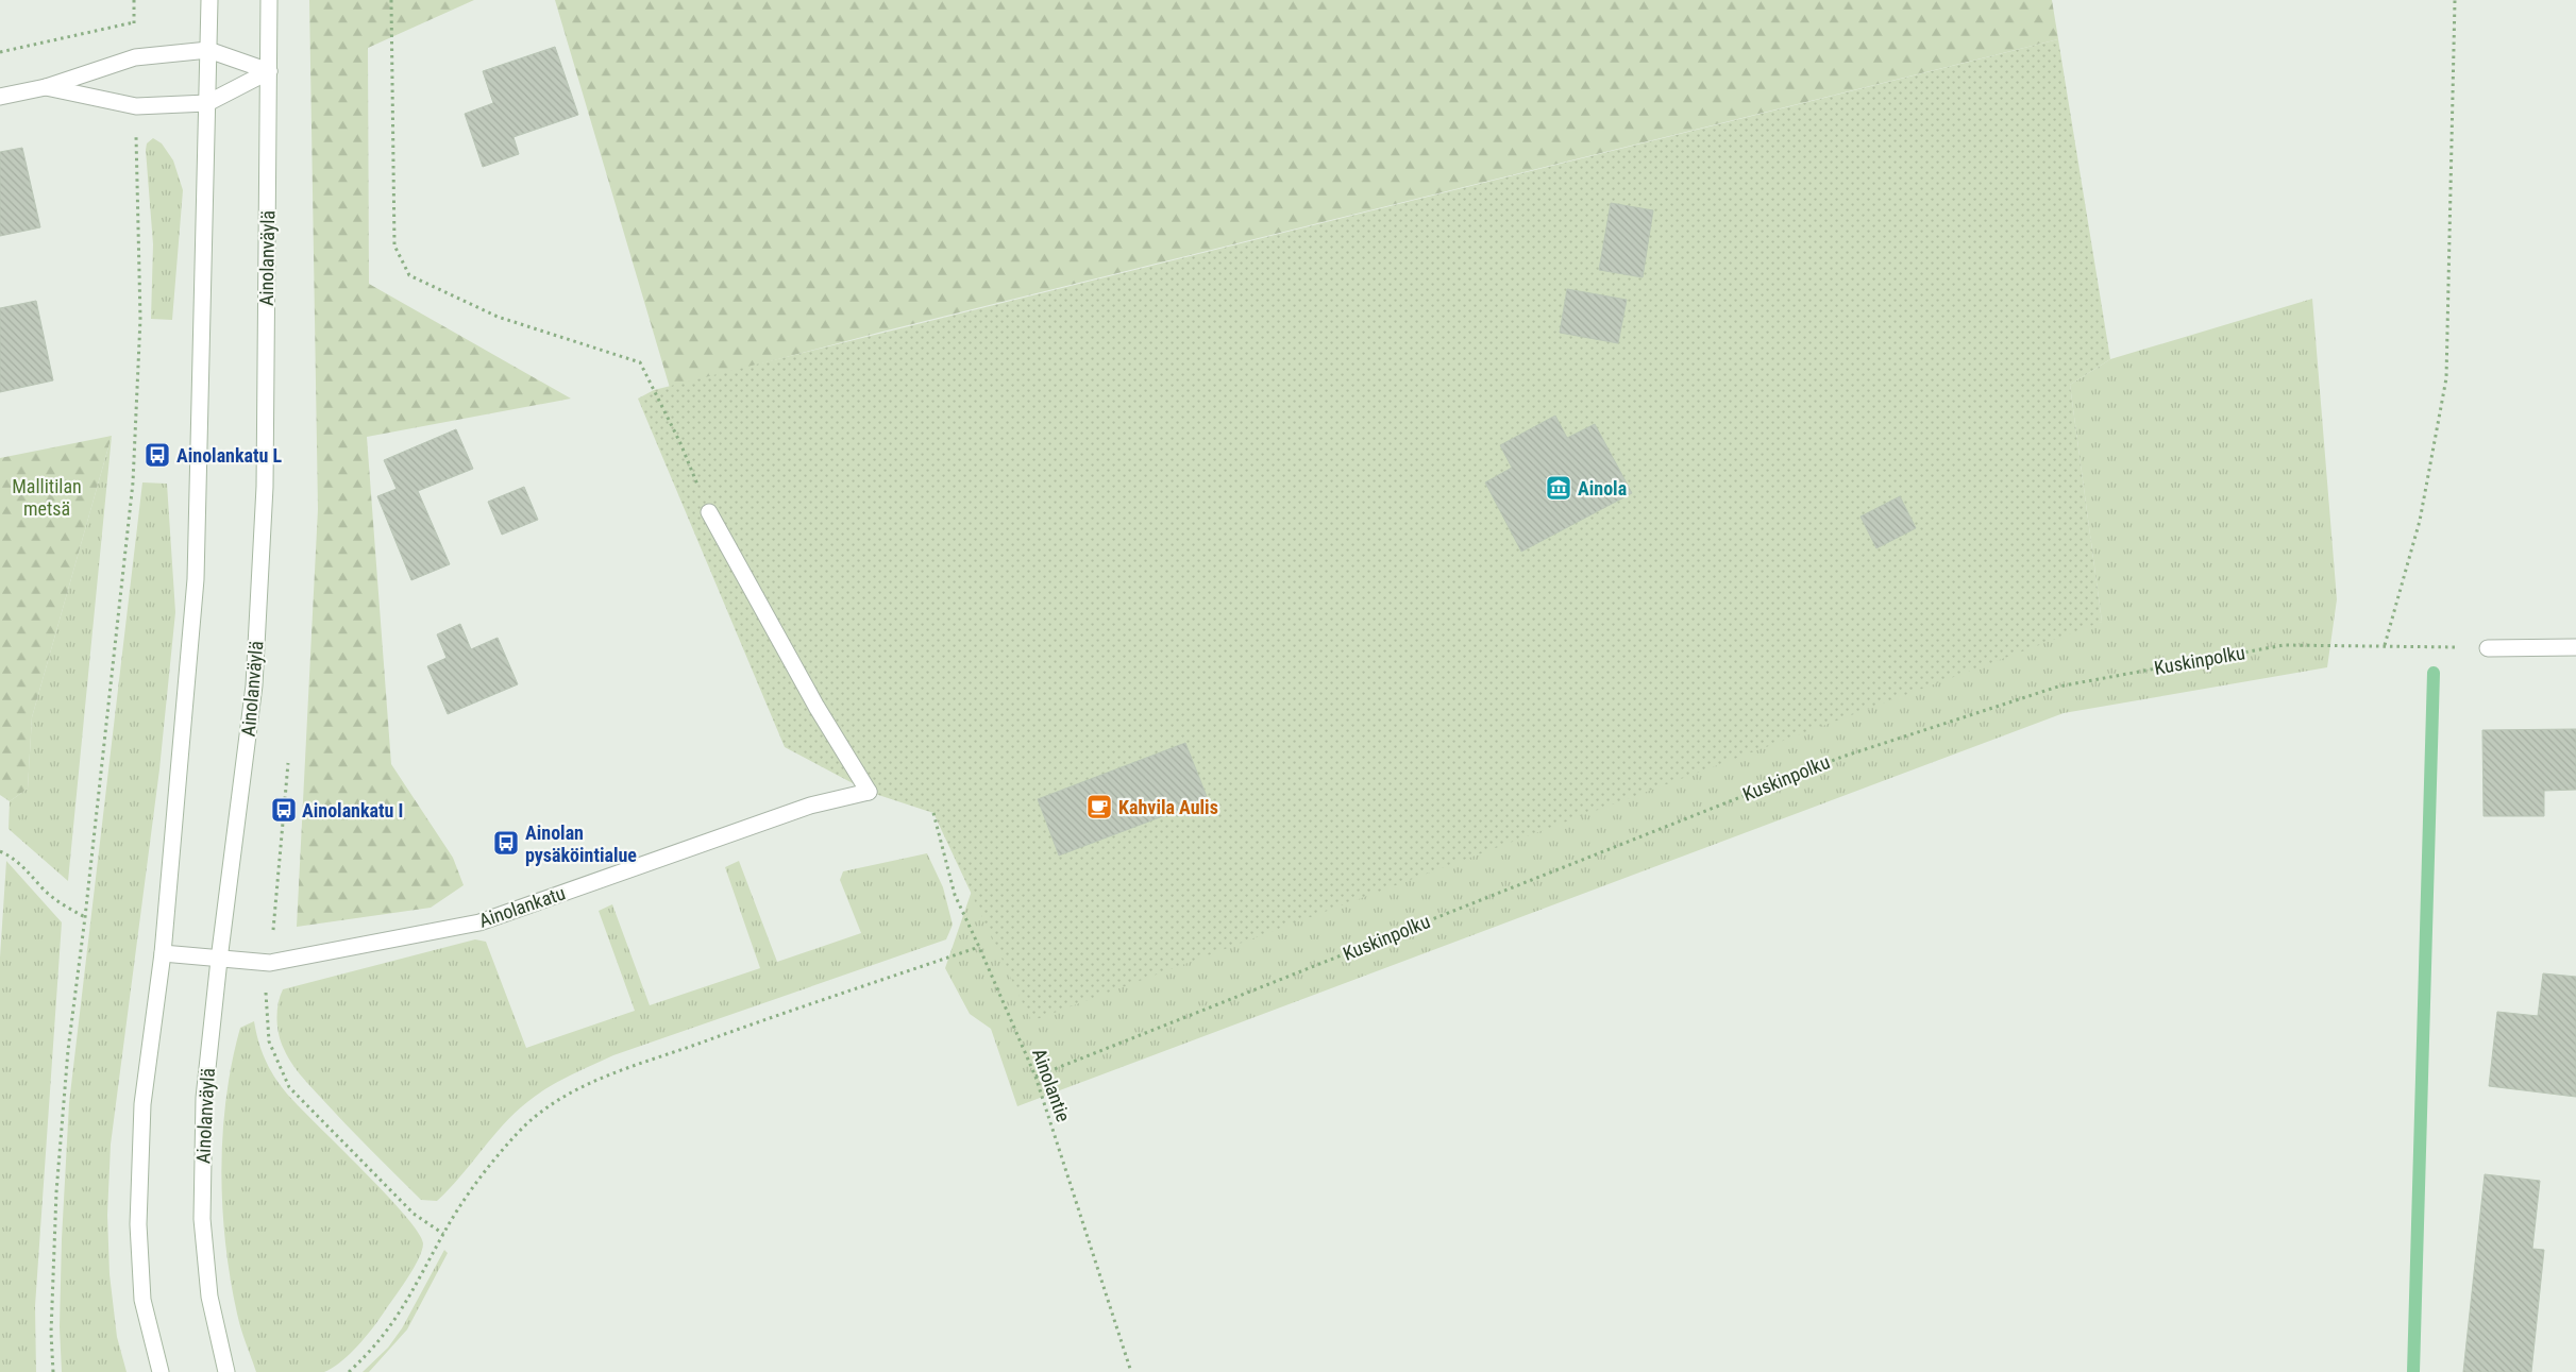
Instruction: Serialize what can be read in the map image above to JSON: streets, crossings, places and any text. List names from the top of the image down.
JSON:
{
  "streets": {
    "main road": ["Ainolanväylä", "Ainolankatu"],
    "path": ["Kuskinpolku", "Ainolantie"]
  },
  "crossings": [
    ["Ainolanväylä", "Ainolankatu"],
    ["Kuskinpolku", "Ainolantie"]
  ],
  "parks": ["Mallitilan metsä"],
  "places": {
    "bus stop": ["Ainolankatu L", "Ainolankatu I", "Ainolan pysäköintialue"],
    "museum": ["Ainola"],
    "cafe": ["Kahvila Aulis"]
  }
}
